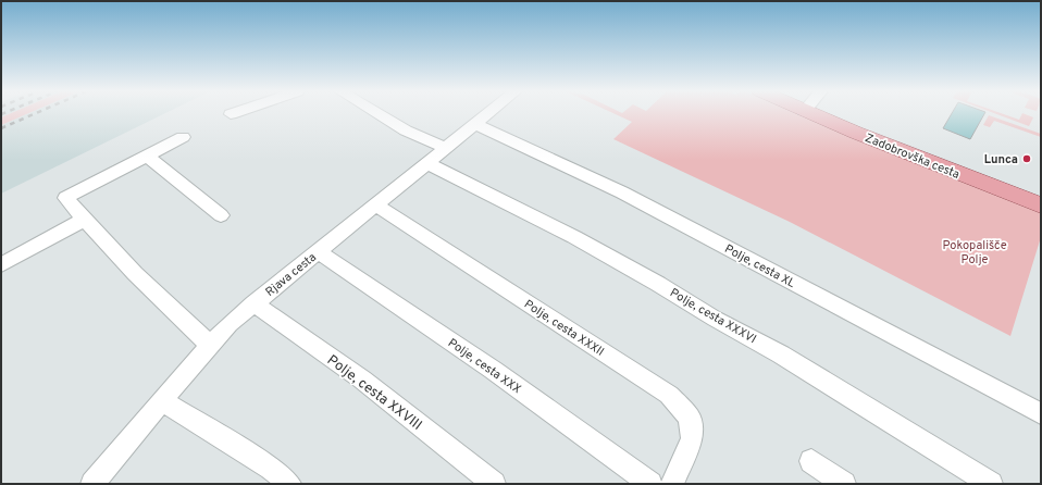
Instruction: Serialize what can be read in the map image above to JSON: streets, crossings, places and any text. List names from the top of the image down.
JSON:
{
  "streets": {
    "main road": ["Zadobrovška cesta"],
    "street": [
      "Polje, cesta XL",
      "Rjava cesta",
      "Polje, cesta XXXVI",
      "Polje, cesta XXXII",
      "Polje, cesta XXX",
      "Polje, cesta XXVIII"
    ]
  },
  "crossings": [
    ["Polje, cesta XL", "Rjava cesta"],
    ["Rjava cesta", "Polje, cesta XXXVI"],
    ["Rjava cesta", "Polje, cesta XXXII"],
    ["Rjava cesta", "Polje, cesta XXX"],
    ["Rjava cesta", "Polje, cesta XXVIII"]
  ],
  "parks": ["Pokopališče Polje"],
  "places": ["Lunca"]
}
